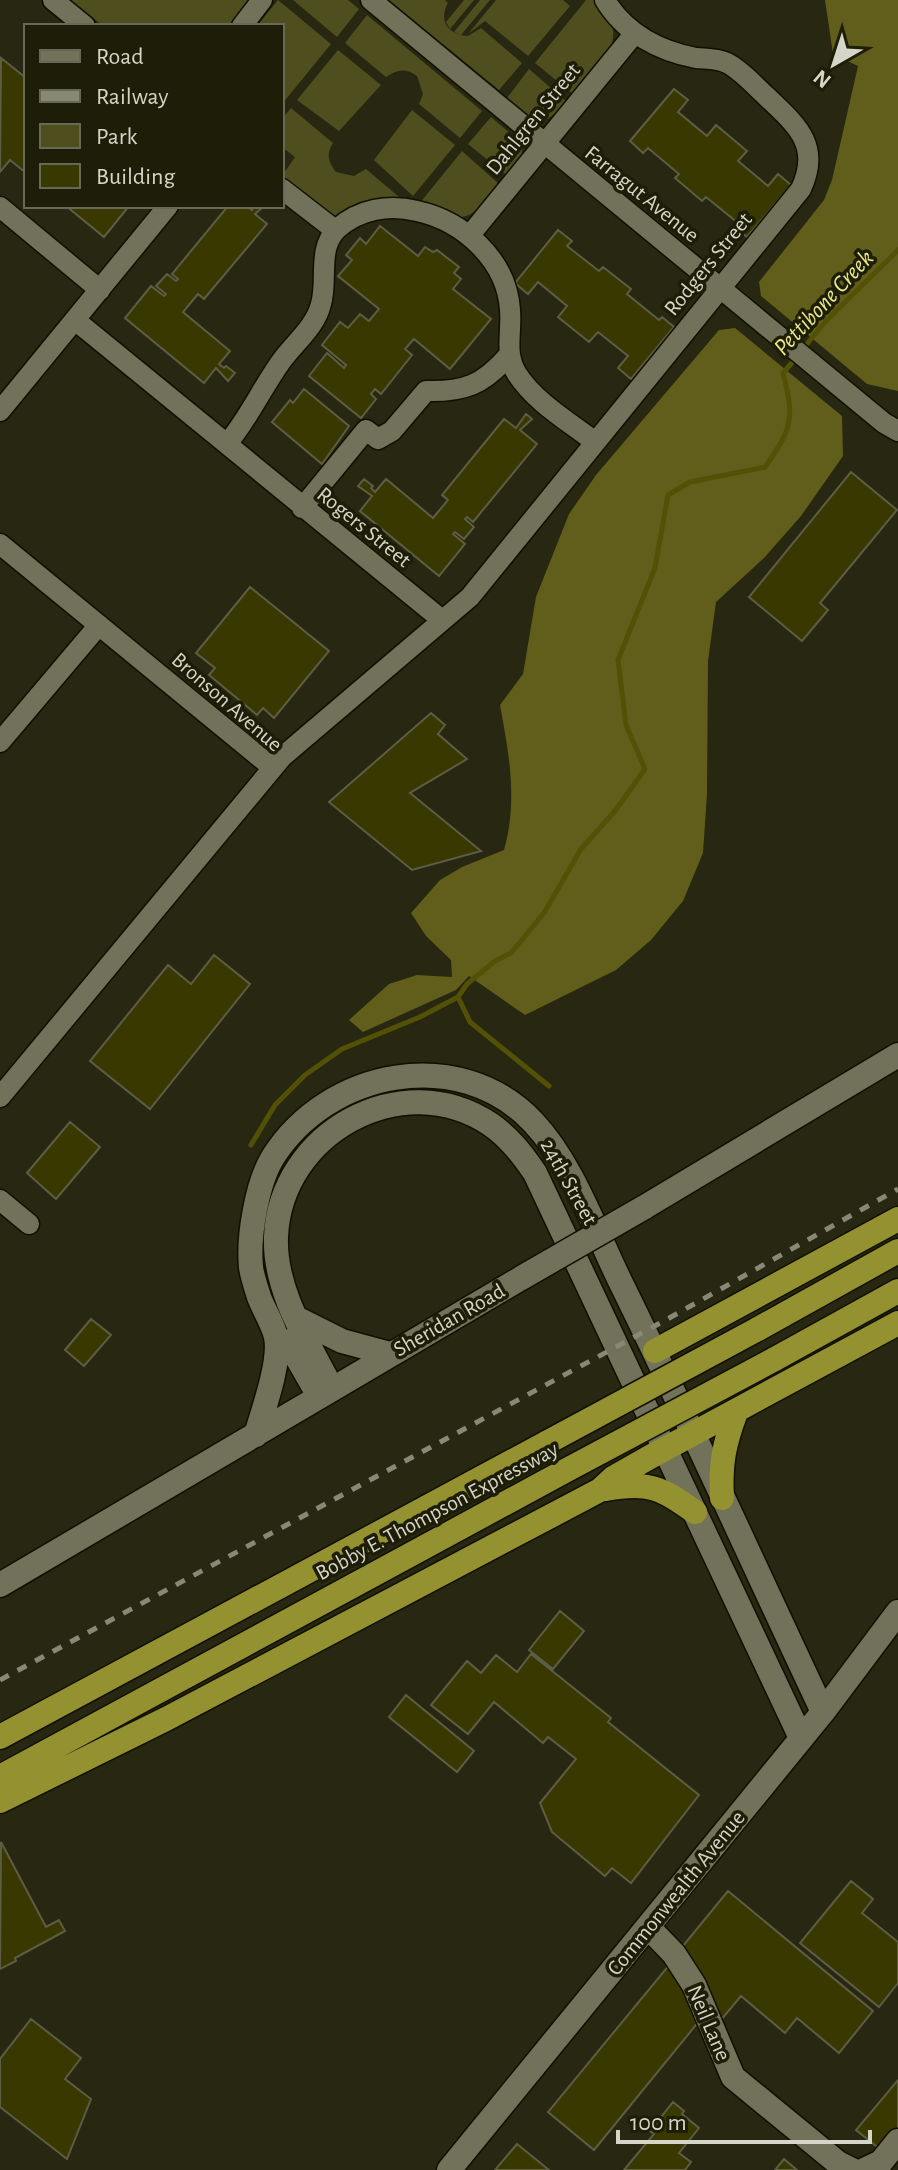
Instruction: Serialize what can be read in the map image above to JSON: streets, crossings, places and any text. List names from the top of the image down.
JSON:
{
  "streets": {
    "highway": ["Bobby E. Thompson Expressway"],
    "street": [
      "Dahlgren Street",
      "Farragut Avenue",
      "Rodgers Street",
      "Rogers Street",
      "Bronson Avenue",
      "24th Street",
      "Sheridan Road",
      "Commonwealth Avenue",
      "Neil Lane"
    ]
  },
  "crossings": [
    ["Dahlgren Street", "Farragut Avenue"],
    ["Dahlgren Street", "Rodgers Street"],
    ["Farragut Avenue", "Rodgers Street"],
    ["24th Street", "Sheridan Road"],
    ["24th Street", "Commonwealth Avenue"],
    ["Commonwealth Avenue", "Neil Lane"]
  ],
  "water": ["Pettibone Creek"],
  "legend": [
    "Road",
    "Railway",
    "Park",
    "Building"
  ],
  "scale_bar": "100 m",
  "north": "bottom left"
}
